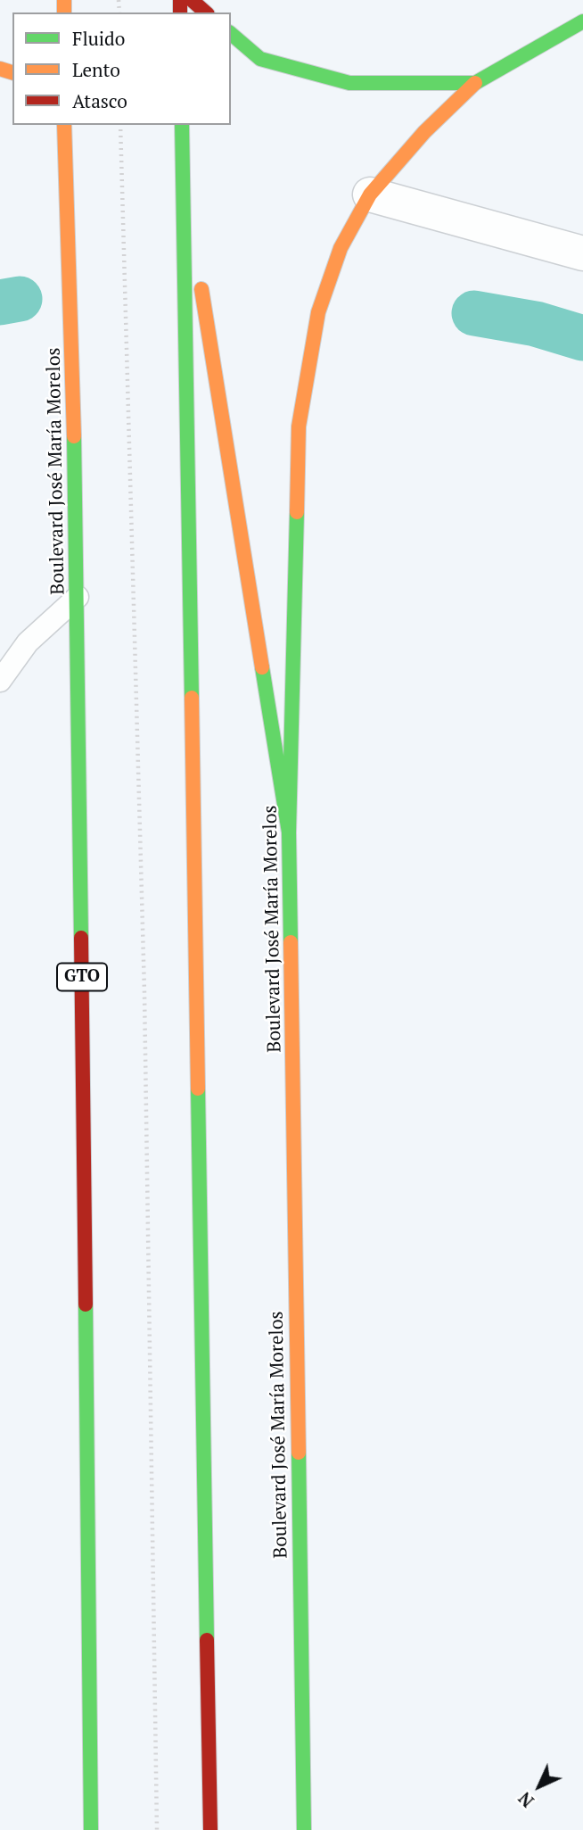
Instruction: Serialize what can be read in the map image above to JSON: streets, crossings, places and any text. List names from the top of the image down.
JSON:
{
  "streets": {
    "main road": ["Boulevard José María Morelos", "GTO"]
  },
  "legend": ["Fluido", "Lento", "Atasco"],
  "north": "bottom left"
}
